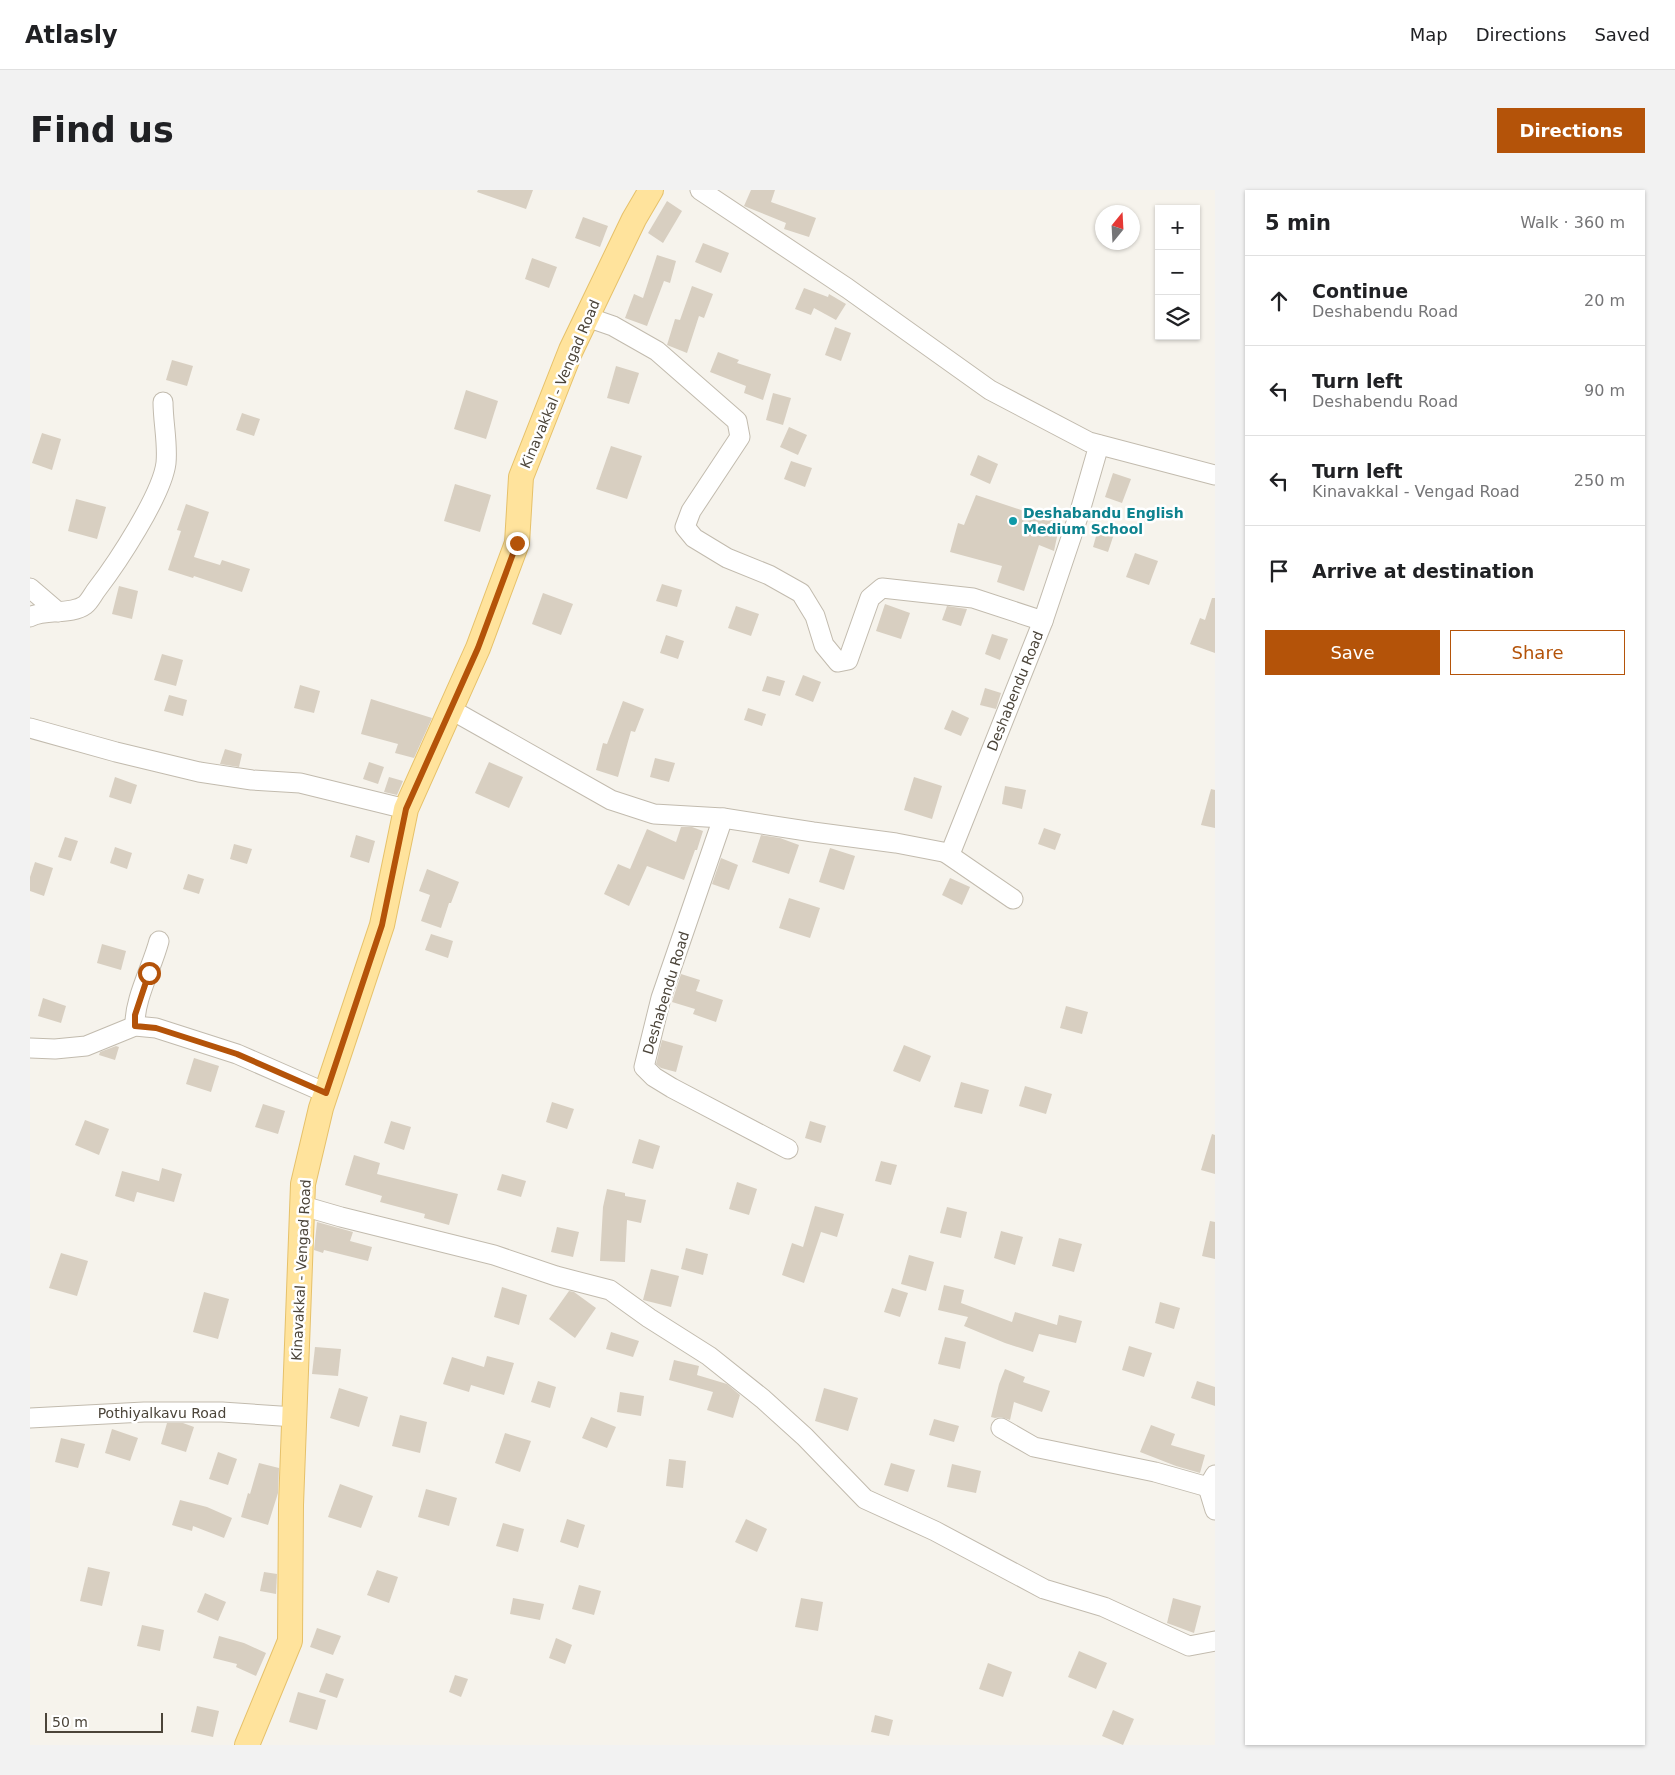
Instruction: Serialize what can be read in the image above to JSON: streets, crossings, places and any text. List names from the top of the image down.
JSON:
{
  "streets": {
    "main road": ["Kinavakkal - Vengad Road"],
    "street": ["Deshabendu Road", "Pothiyalkavu Road"]
  },
  "crossings": [
    ["Kinavakkal - Vengad Road", "Deshabendu Road"],
    ["Kinavakkal - Vengad Road", "Pothiyalkavu Road"]
  ],
  "places": ["Deshabandu English Medium School"],
  "scale_bar": "50 m",
  "north": "top",
  "page": {
    "header": "Atlasly",
    "nav": ["Map", "Directions", "Saved"],
    "buttons": [
      "Directions",
      ["Save", "Share"]
    ],
    "title": "Find us",
    "heading": ["5 min", "Walk · 360 m"],
    "map_buttons": ["+", "−"],
    "list": [
      ["Continue", "Deshabendu Road", "20 m"],
      ["Turn left", "Deshabendu Road", "90 m"],
      ["Turn left", "Kinavakkal - Vengad Road", "250 m"],
      "Arrive at destination"
    ],
    "scale": "50 m"
  }
}
